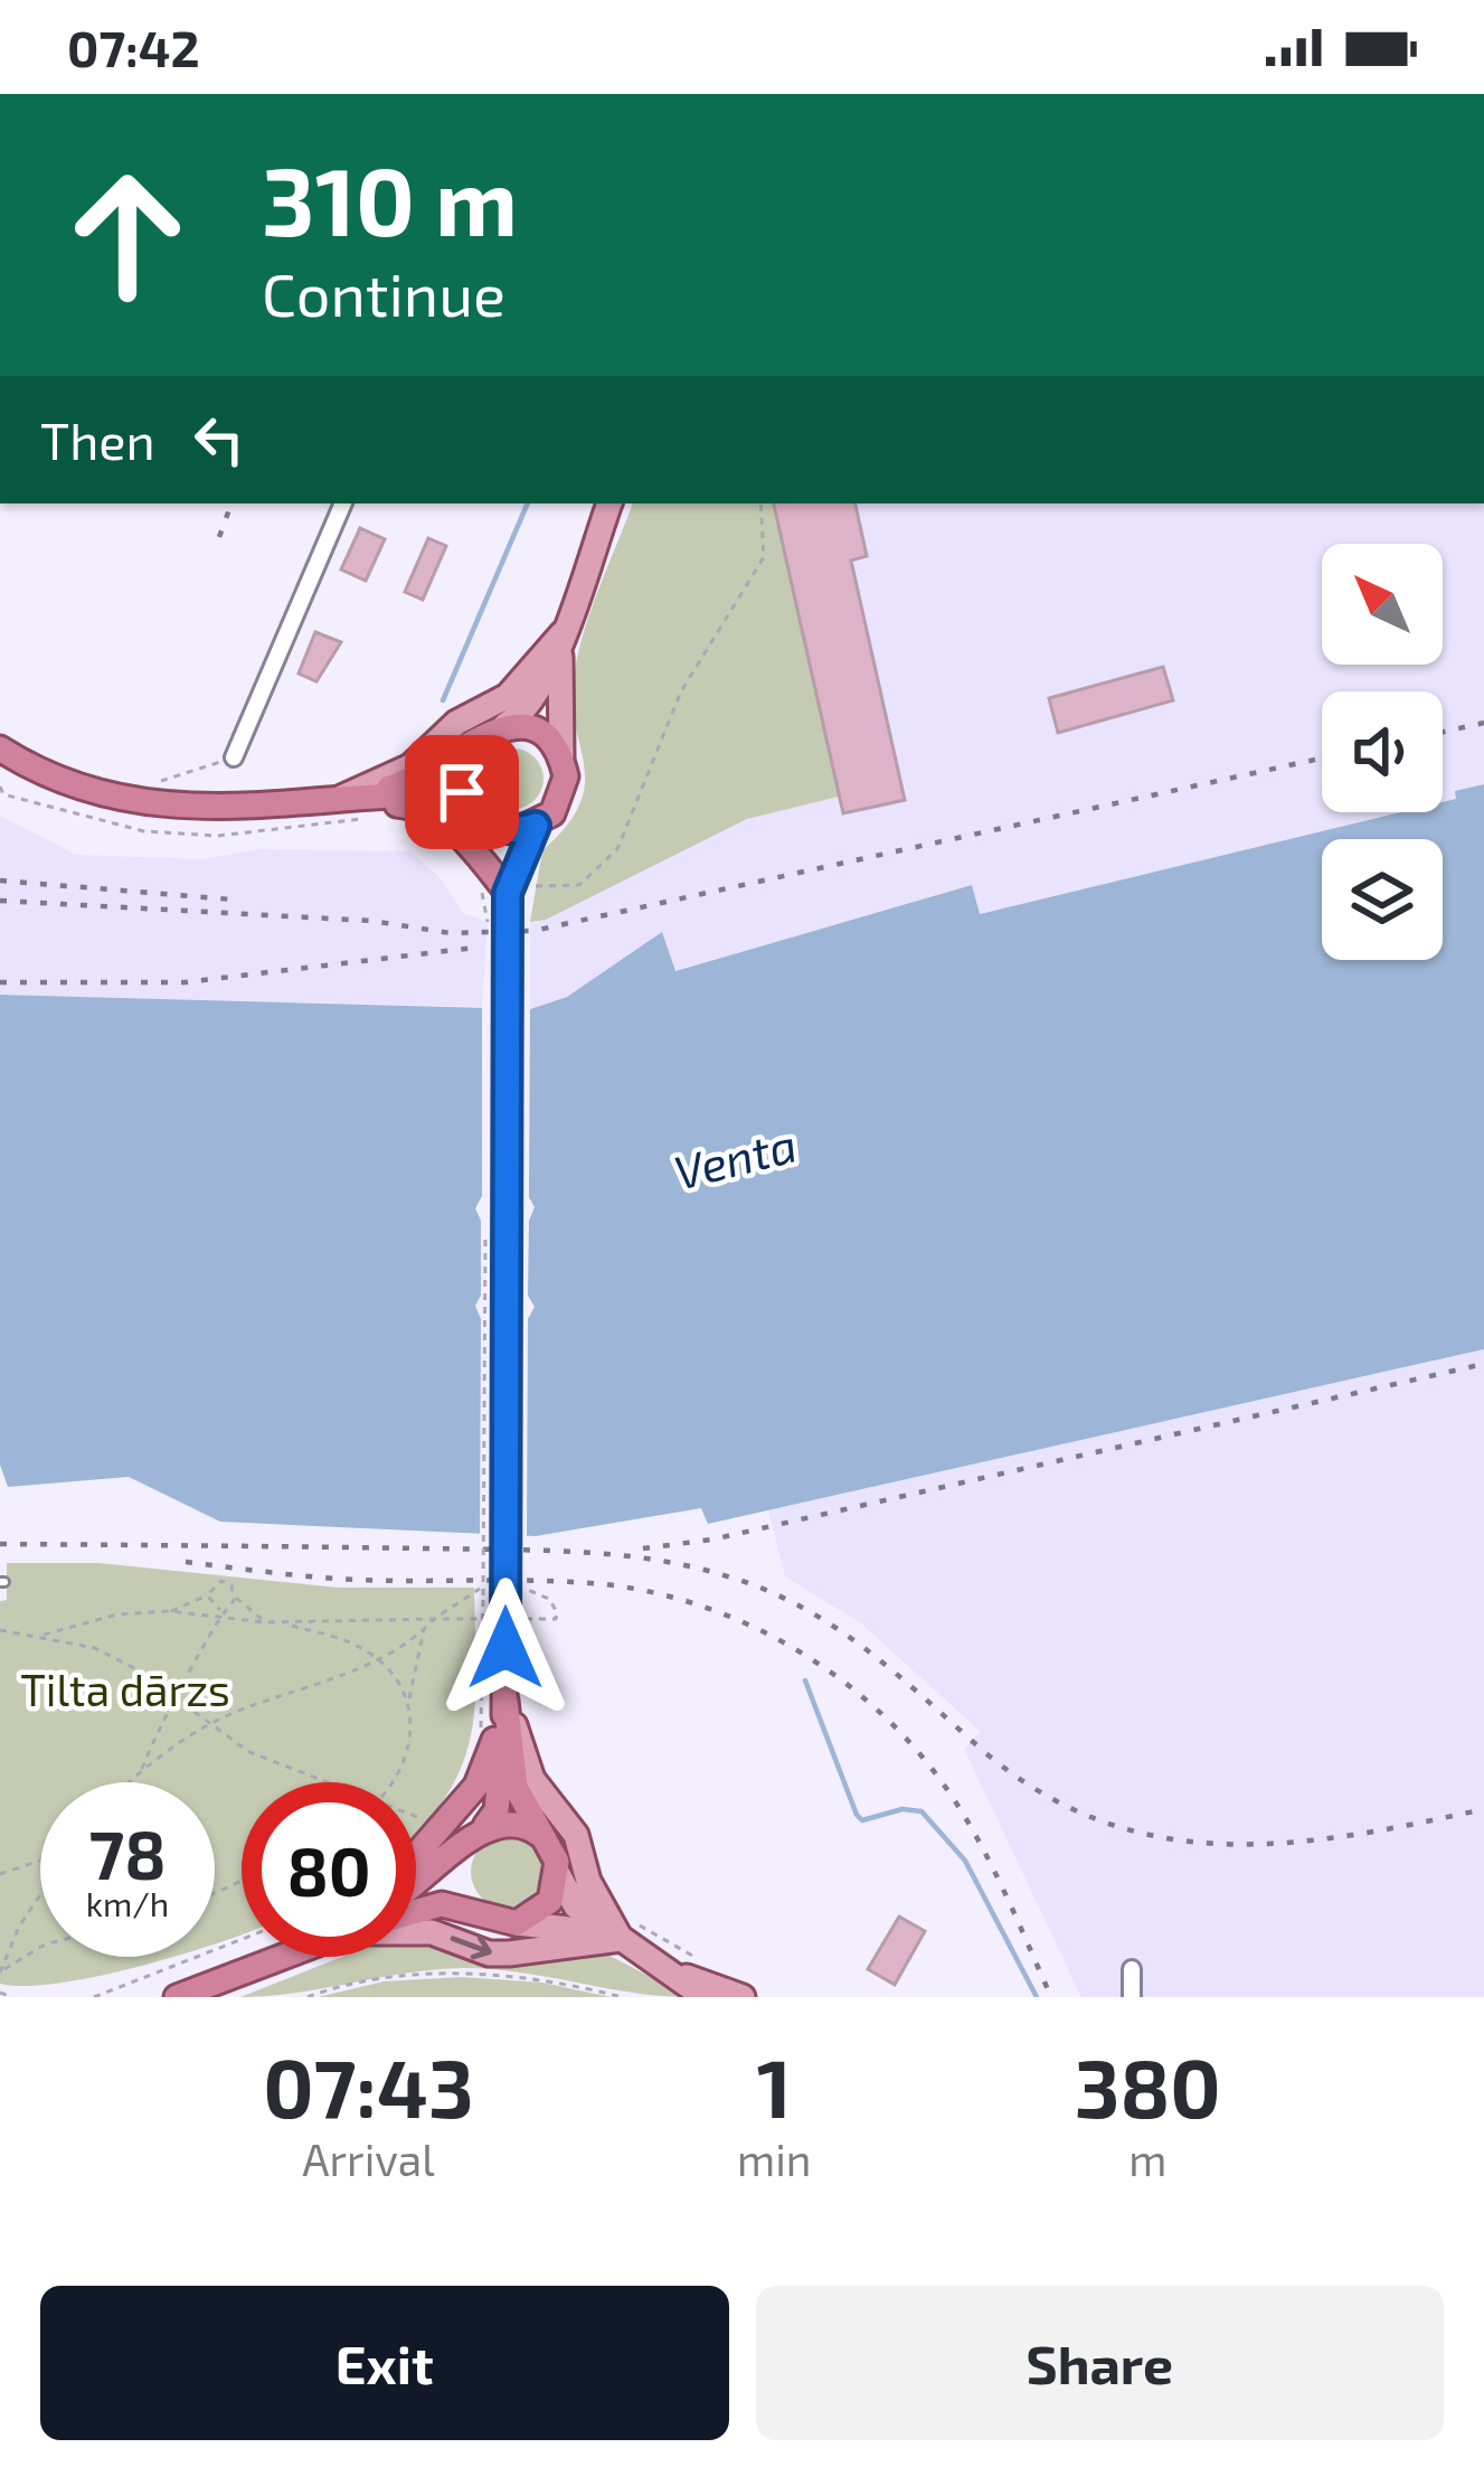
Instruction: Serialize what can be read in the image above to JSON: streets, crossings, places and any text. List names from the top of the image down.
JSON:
{
  "water": ["Venta"],
  "parks": ["Tilta dārzs"],
  "north": "top left",
  "page": {
    "status": "07:42",
    "turn": ["310 m", "Continue"],
    "then": "Then",
    "speed": "78 km/h",
    "limit": "80",
    "eta": [
      "07:43",
      "Arrival",
      "1",
      "min",
      "380",
      "m"
    ],
    "buttons": ["Exit", "Share"]
  }
}
